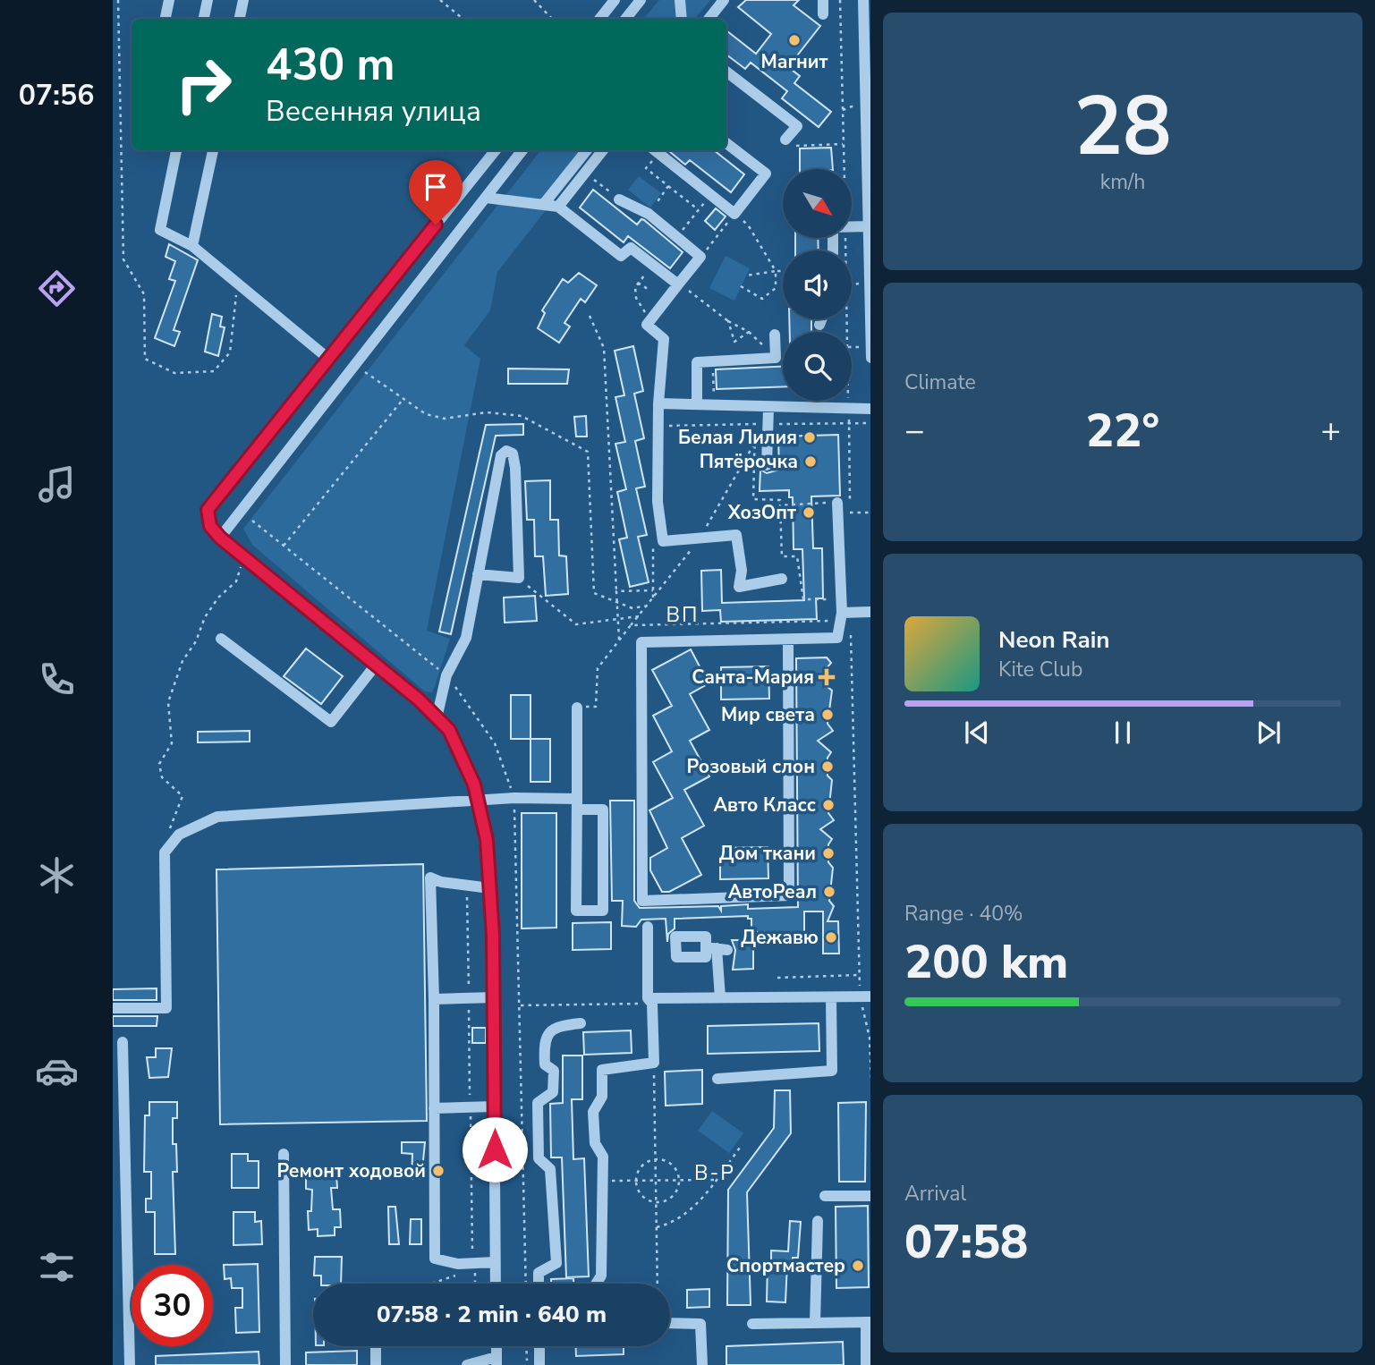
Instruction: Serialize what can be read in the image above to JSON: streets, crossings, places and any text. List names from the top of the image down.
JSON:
{
  "districts": ["ВП", "В-Р"],
  "places": {
    "other": [
      "Магнит",
      "Белая Лилия",
      "Пятёрочка",
      "ХозОпт",
      "Мир света",
      "Розовый слон",
      "Авто Класс",
      "Дом ткани",
      "АвтоРеал",
      "Дежавю",
      "Ремонт ходовой",
      "Спортмастер"
    ],
    "health": ["Санта-Мария"]
  },
  "north": "bottom right",
  "page": {
    "tabs": "07:56",
    "tile": [
      ["28", "km/h"],
      "Climate",
      ["Range · 40%", "200 km"],
      ["Arrival", "07:58"]
    ],
    "turn": ["430 m", "Весенняя улица"],
    "heat": ["−", "22°", "+"],
    "song": ["Neon Rain", "Kite Club"],
    "limit": "30",
    "trip": "07:58 · 2 min · 640 m"
  }
}
